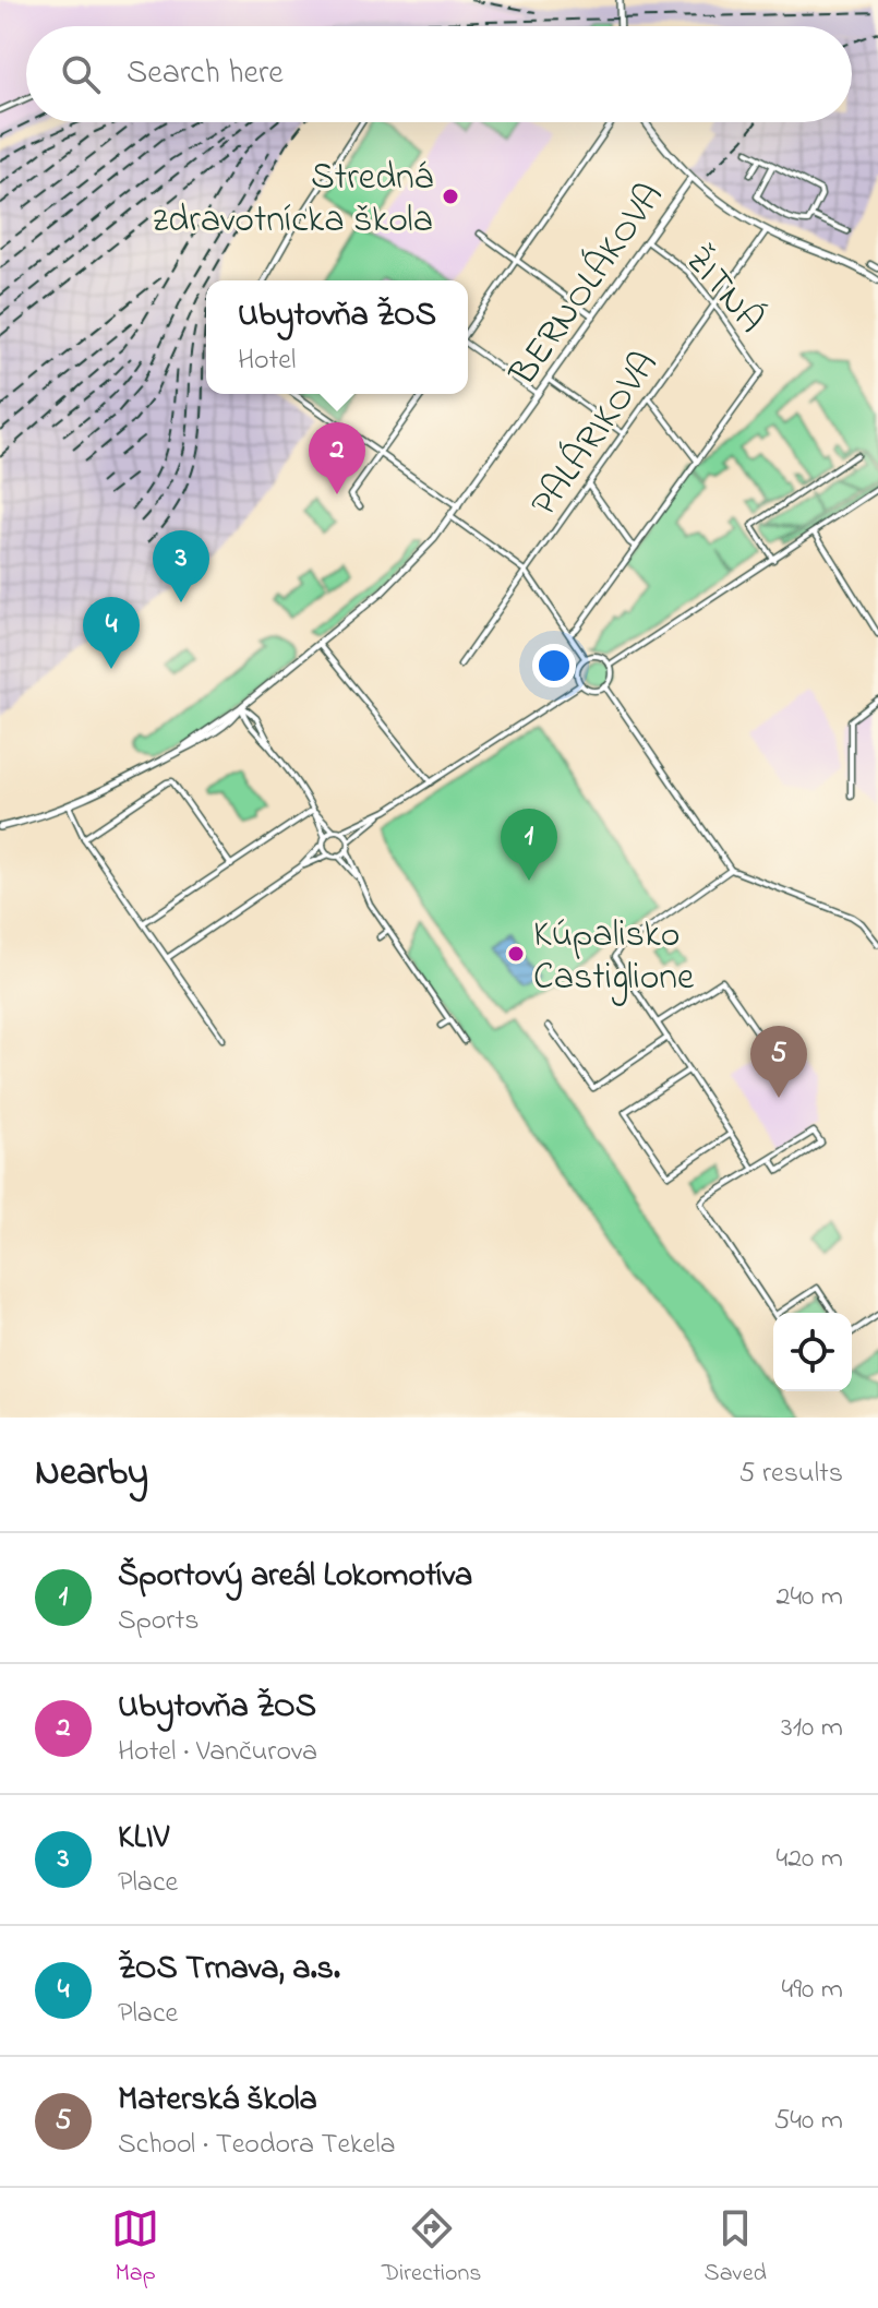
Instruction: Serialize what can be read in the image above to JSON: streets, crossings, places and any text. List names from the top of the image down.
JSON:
{
  "streets": {
    "street": ["BERNOLÁKOVA", "ŽITNÁ", "PALÁRIKOVA"]
  },
  "crossings": [
    ["BERNOLÁKOVA", "ŽITNÁ"],
    ["ŽITNÁ", "PALÁRIKOVA"]
  ],
  "places": ["Stredná zdravotnícka škola", "Kúpalisko Castiglione"],
  "page": {
    "search": "Search here",
    "popup": ["Ubytovňa ŽOS", "Hotel"],
    "pins": [
      "2",
      "3",
      "4",
      "1",
      "5"
    ],
    "heading": ["Nearby", "5 results"],
    "list": [
      {
        "mark": "1",
        "name": "Športový areál Lokomotíva",
        "note": "Sports",
        "value": "240 m"
      },
      {
        "mark": "2",
        "name": "Ubytovňa ŽOS",
        "note": "Hotel · Vančurova",
        "value": "310 m"
      },
      {
        "mark": "3",
        "name": "KLIV",
        "note": "Place",
        "value": "420 m"
      },
      {
        "mark": "4",
        "name": "ŽOS Trnava, a.s.",
        "note": "Place",
        "value": "490 m"
      },
      {
        "mark": "5",
        "name": "Materská škola",
        "note": "School · Teodora Tekela",
        "value": "540 m"
      }
    ],
    "nav": ["Map", "Directions", "Saved"]
  }
}
